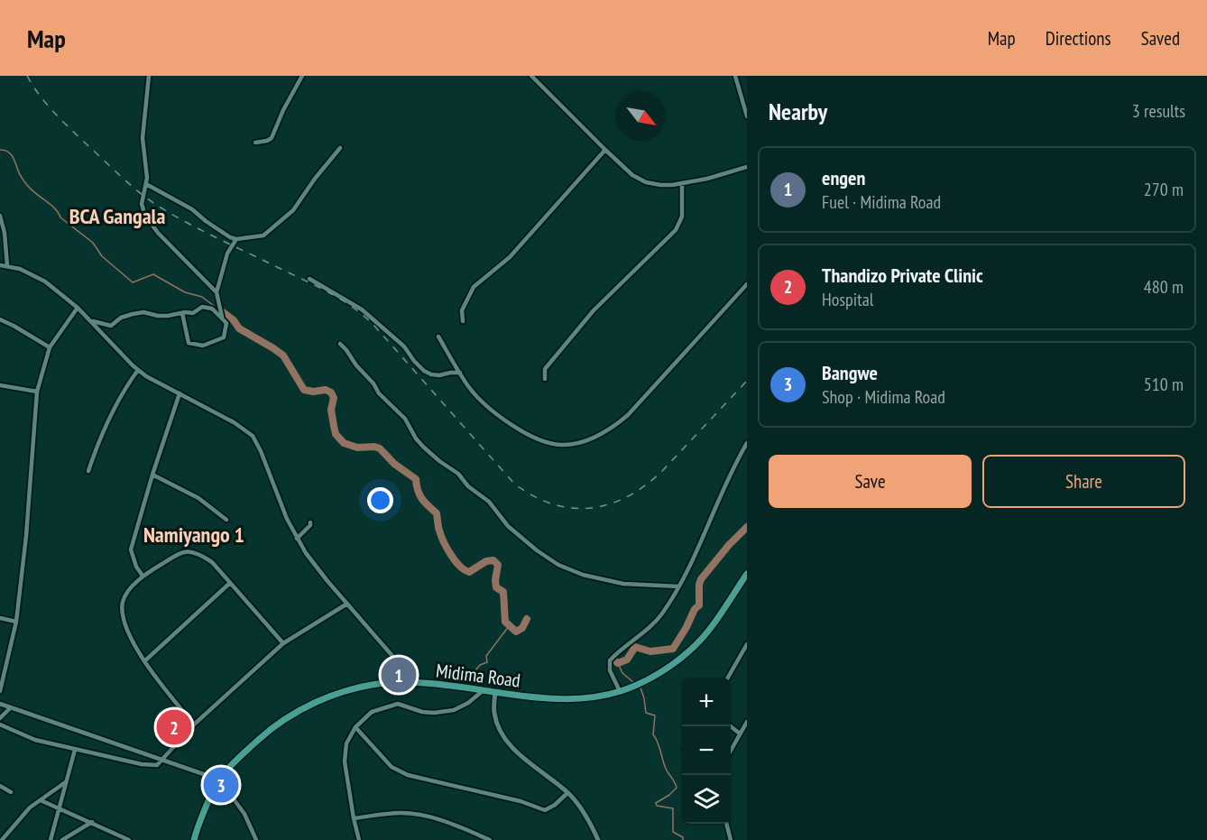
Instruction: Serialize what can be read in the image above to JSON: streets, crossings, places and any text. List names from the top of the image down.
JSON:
{
  "streets": {
    "main road": ["Midima Road"]
  },
  "districts": ["BCA Gangala", "Namiyango 1"],
  "north": "bottom right",
  "page": {
    "header": "Map",
    "nav": ["Map", "Directions", "Saved"],
    "heading": ["Nearby", "3 results"],
    "list": [
      {
        "mark": "1",
        "name": "engen",
        "note": "Fuel · Midima Road",
        "value": "270 m"
      },
      {
        "mark": "2",
        "name": "Thandizo Private Clinic",
        "note": "Hospital",
        "value": "480 m"
      },
      {
        "mark": "3",
        "name": "Bangwe",
        "note": "Shop · Midima Road",
        "value": "510 m"
      }
    ],
    "buttons": ["Save", "Share"],
    "pins": ["1", "2", "3"],
    "map_buttons": ["+", "−"]
  }
}
